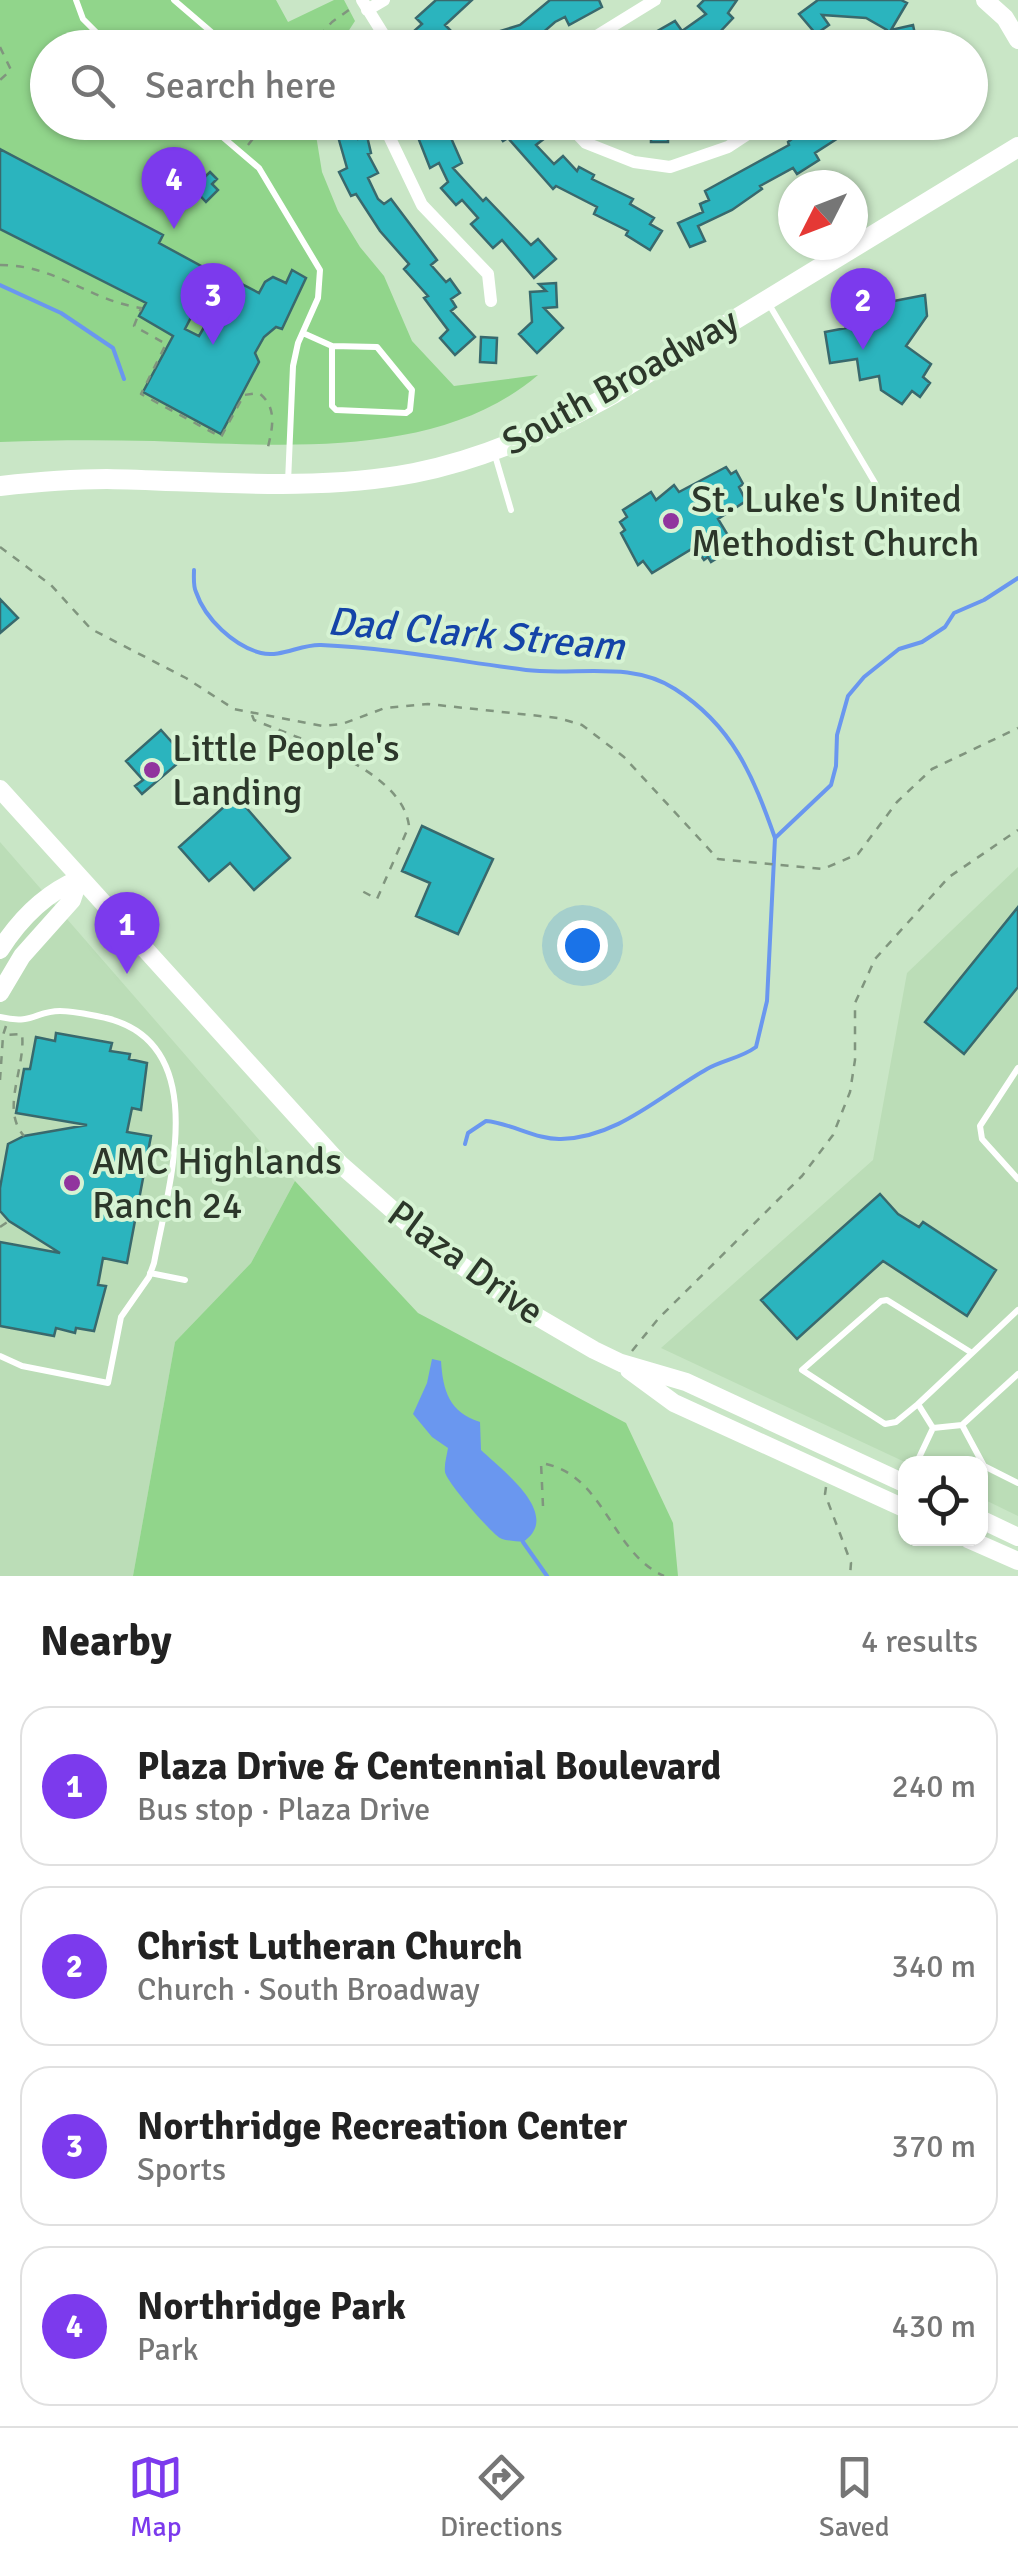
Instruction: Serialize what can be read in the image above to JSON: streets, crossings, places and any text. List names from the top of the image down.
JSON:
{
  "streets": {
    "main road": ["South Broadway"],
    "street": ["Plaza Drive"]
  },
  "water": ["Dad Clark Stream"],
  "places": ["St. Luke's United Methodist Church", "Little People's Landing", "AMC Highlands Ranch 24"],
  "north": "bottom left",
  "page": {
    "search": "Search here",
    "pins": [
      "4",
      "3",
      "2",
      "1"
    ],
    "heading": ["Nearby", "4 results"],
    "list": [
      {
        "mark": "1",
        "name": "Plaza Drive & Centennial Boulevard",
        "note": "Bus stop · Plaza Drive",
        "value": "240 m"
      },
      {
        "mark": "2",
        "name": "Christ Lutheran Church",
        "note": "Church · South Broadway",
        "value": "340 m"
      },
      {
        "mark": "3",
        "name": "Northridge Recreation Center",
        "note": "Sports",
        "value": "370 m"
      },
      {
        "mark": "4",
        "name": "Northridge Park",
        "note": "Park",
        "value": "430 m"
      }
    ],
    "nav": ["Map", "Directions", "Saved"]
  }
}
